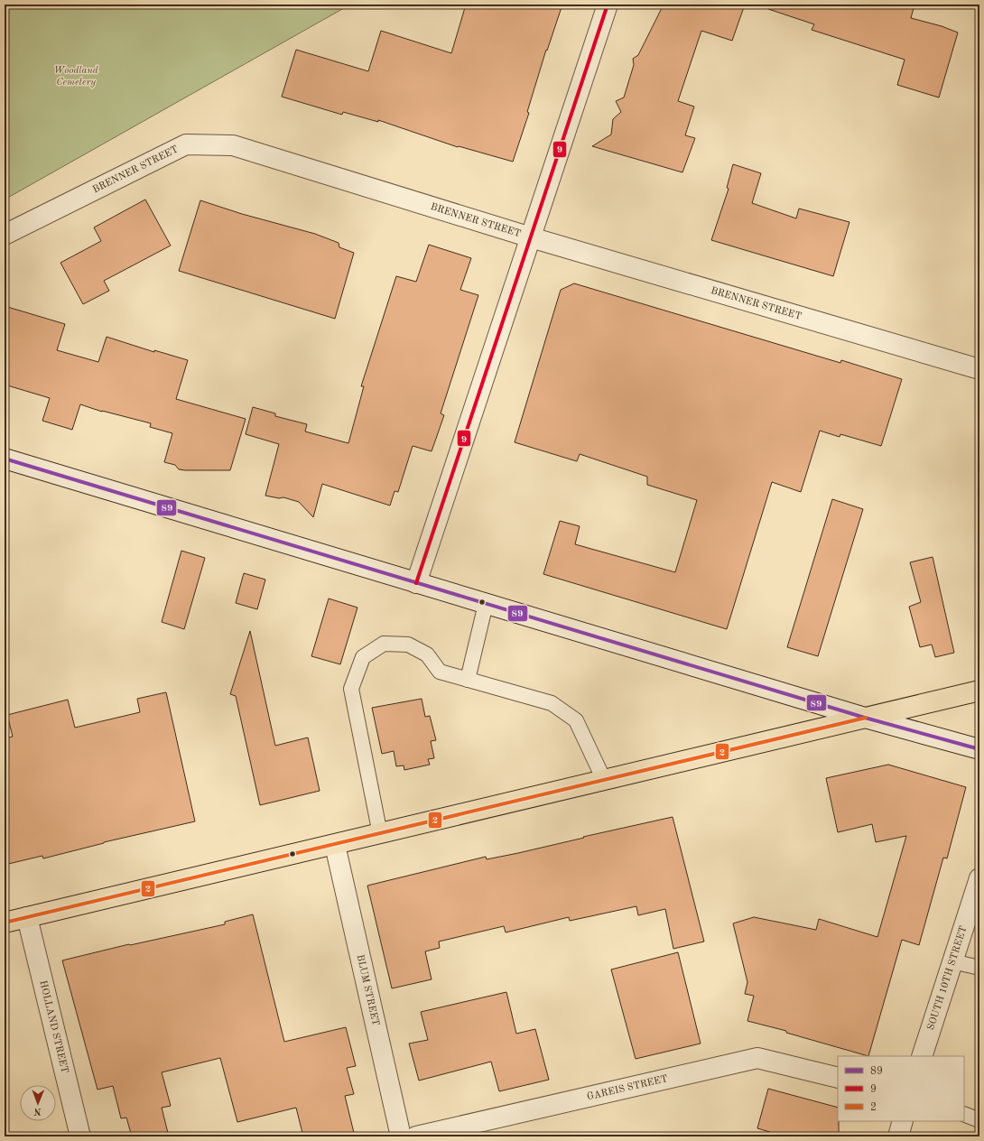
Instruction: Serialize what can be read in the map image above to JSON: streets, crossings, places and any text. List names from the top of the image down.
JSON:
{
  "streets": {
    "street": [
      "BRENNER STREET",
      "SOUTH 10TH STREET",
      "BLUM STREET",
      "HOLLAND STREET",
      "GAREIS STREET"
    ]
  },
  "parks": ["Woodland Cemetery"],
  "lines": ["transit line 9", "transit line 89", "transit line 2"],
  "legend": ["89", "9", "2"],
  "north": "bottom"
}
